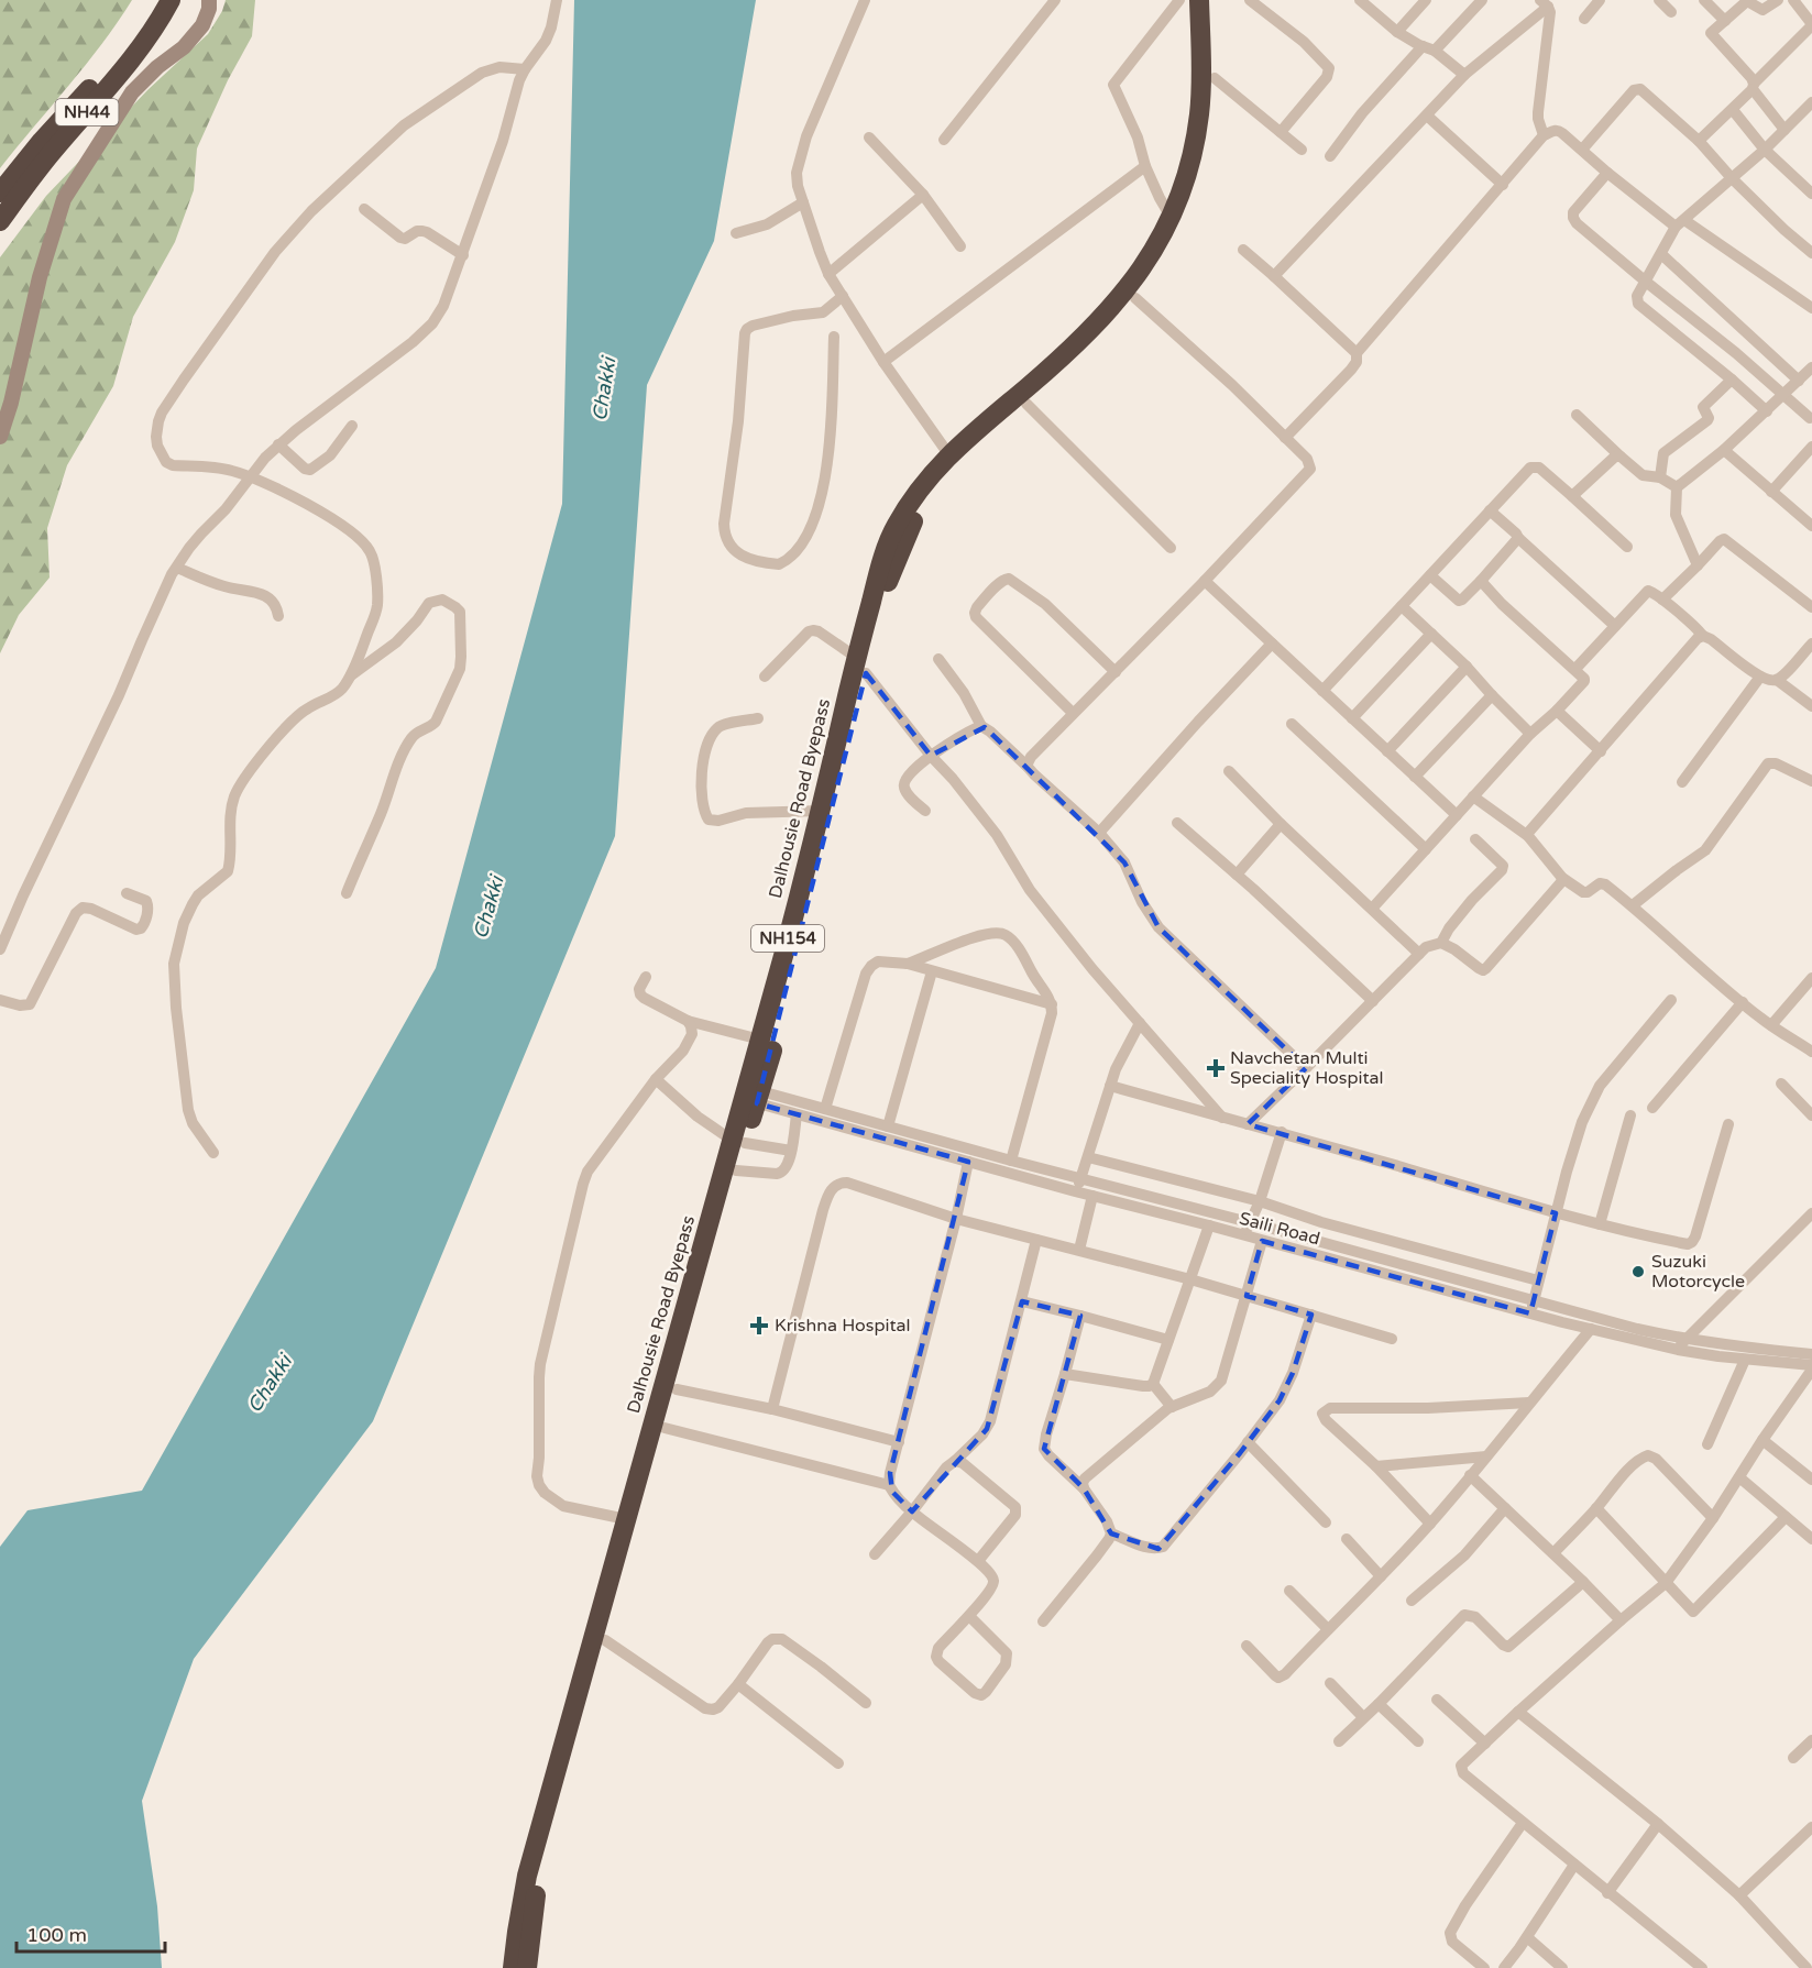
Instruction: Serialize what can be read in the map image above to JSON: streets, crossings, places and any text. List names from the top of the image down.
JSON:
{
  "streets": {
    "highway": ["NH44", "Dalhousie Road Byepass", "NH154"],
    "street": ["Saili Road"]
  },
  "crossings": [
    ["Dalhousie Road Byepass", "NH154"],
    ["Dalhousie Road Byepass", "Saili Road"],
    ["NH154", "Saili Road"]
  ],
  "water": ["Chakki"],
  "places": {
    "health": ["Navchetan Multi Speciality Hospital", "Krishna Hospital"],
    "other": ["Suzuki Motorcycle"]
  },
  "scale_bar": "100 m"
}
